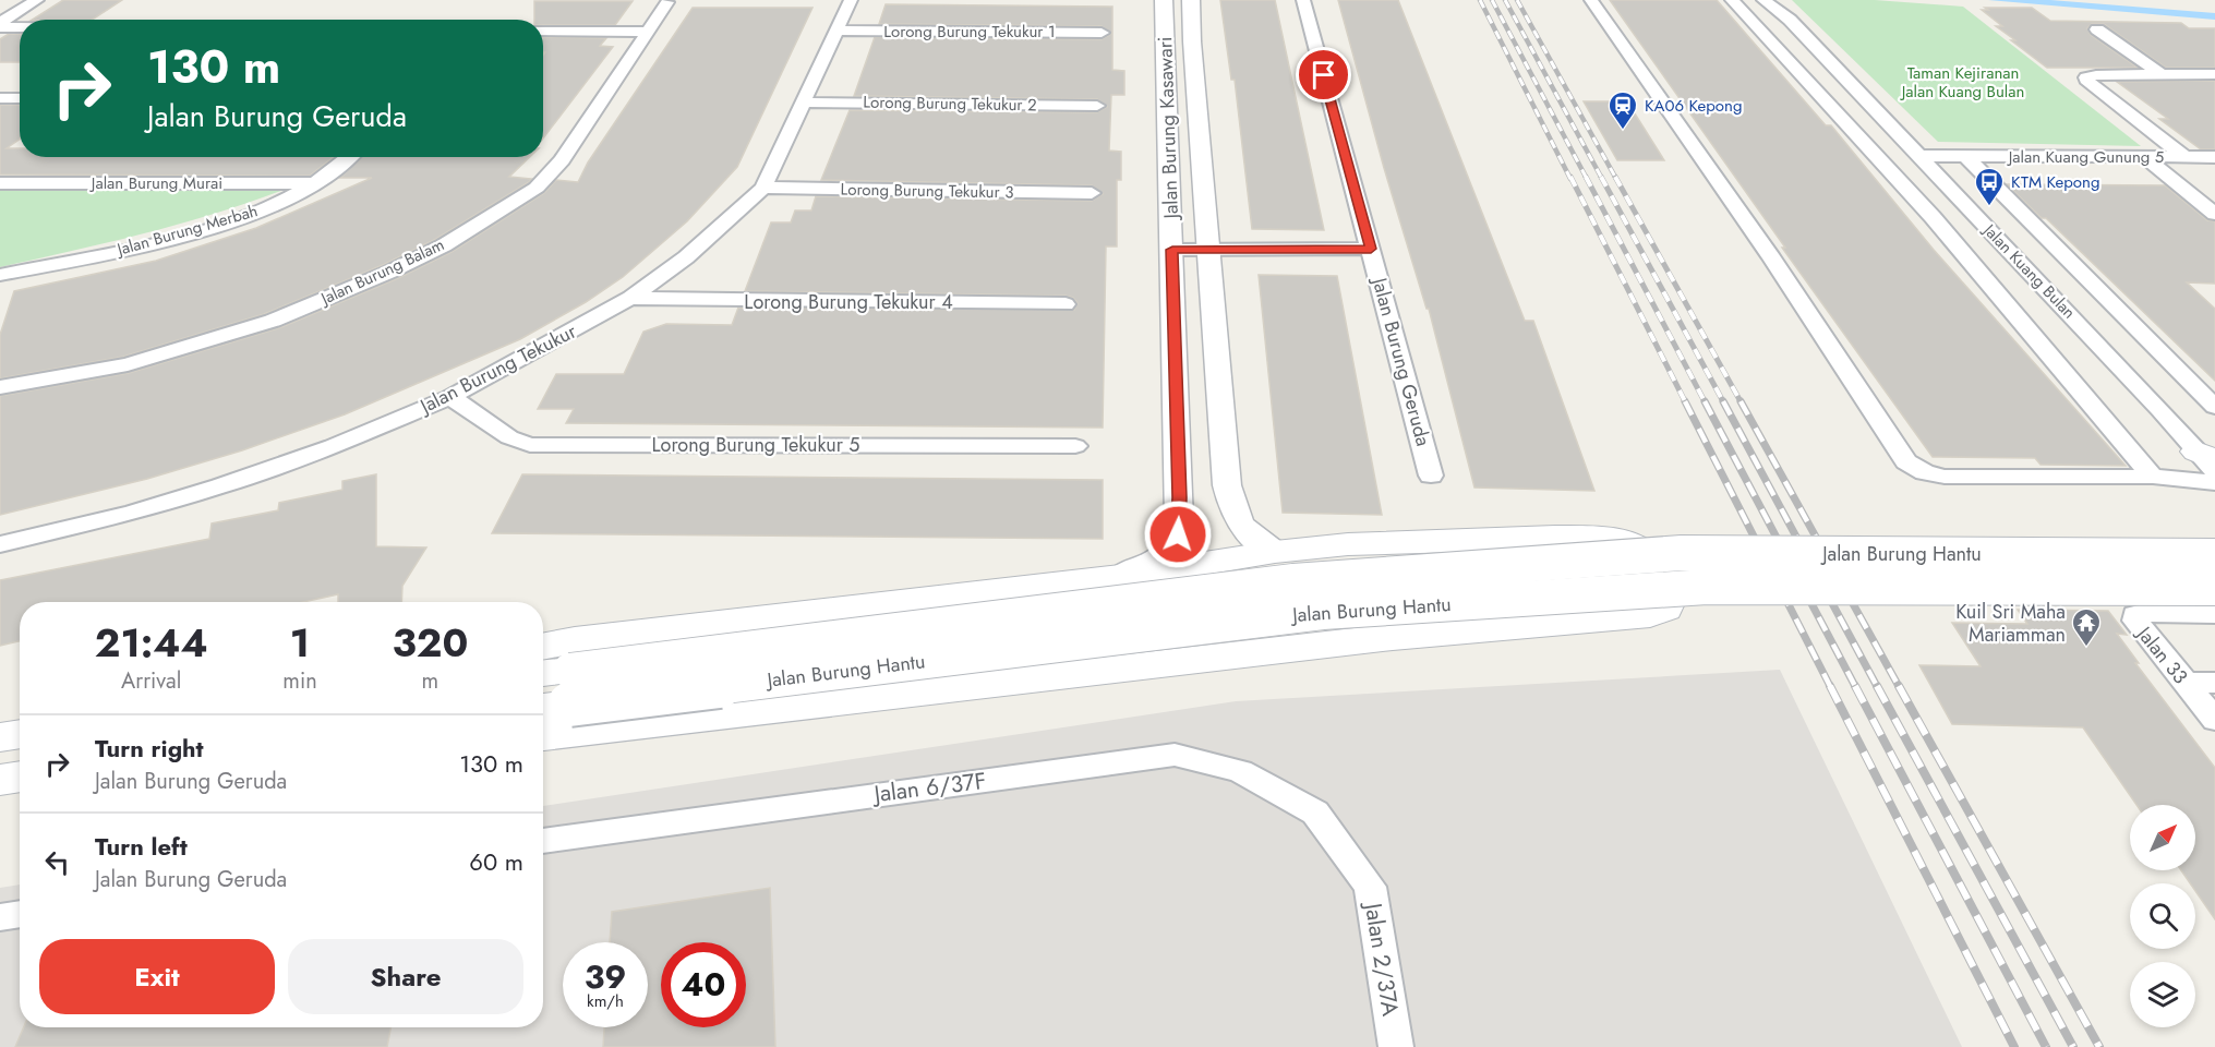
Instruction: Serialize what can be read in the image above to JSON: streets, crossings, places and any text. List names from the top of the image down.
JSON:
{
  "streets": {
    "main road": ["Jalan Burung Hantu"],
    "street": [
      "Lorong Burung Tekukur 1",
      "Lorong Burung Tekukur 2",
      "Jalan Burung Kasawari",
      "Jalan Kuang Gunung 5",
      "Jalan Burung Murai",
      "Lorong Burung Tekukur 3",
      "Jalan Burung Merbah",
      "Jalan Burung Balam",
      "Jalan Kuang Bulan",
      "Lorong Burung Tekukur 4",
      "Jalan Burung Geruda",
      "Jalan Burung Tekukur",
      "Lorong Burung Tekukur 5",
      "Jalan 33",
      "Jalan 6/37F",
      "Jalan 2/37A"
    ]
  },
  "crossings": [
    ["Lorong Burung Tekukur 1", "Jalan Burung Tekukur"],
    ["Lorong Burung Tekukur 2", "Jalan Burung Tekukur"],
    ["Jalan Kuang Gunung 5", "Jalan Kuang Bulan"],
    ["Jalan Burung Murai", "Jalan Burung Merbah"],
    ["Lorong Burung Tekukur 3", "Jalan Burung Tekukur"],
    ["Lorong Burung Tekukur 4", "Jalan Burung Tekukur"],
    ["Jalan Burung Tekukur", "Lorong Burung Tekukur 5"],
    ["Jalan 6/37F", "Jalan 2/37A"]
  ],
  "parks": ["Taman Kejiranan Jalan Kuang Bulan"],
  "places": {
    "station": ["KA06 Kepong"],
    "bus stop": ["KTM Kepong"],
    "temple": ["Kuil Sri Maha Mariamman"]
  },
  "north": "top right",
  "page": {
    "turn": ["130 m", "Jalan Burung Geruda"],
    "eta": [
      "21:44",
      "Arrival",
      "1",
      "min",
      "320",
      "m"
    ],
    "list": [
      {
        "name": "Turn right",
        "note": "Jalan Burung Geruda",
        "value": "130 m"
      },
      {
        "name": "Turn left",
        "note": "Jalan Burung Geruda",
        "value": "60 m"
      }
    ],
    "buttons": ["Exit", "Share"],
    "speed": "39 km/h",
    "limit": "40"
  }
}
